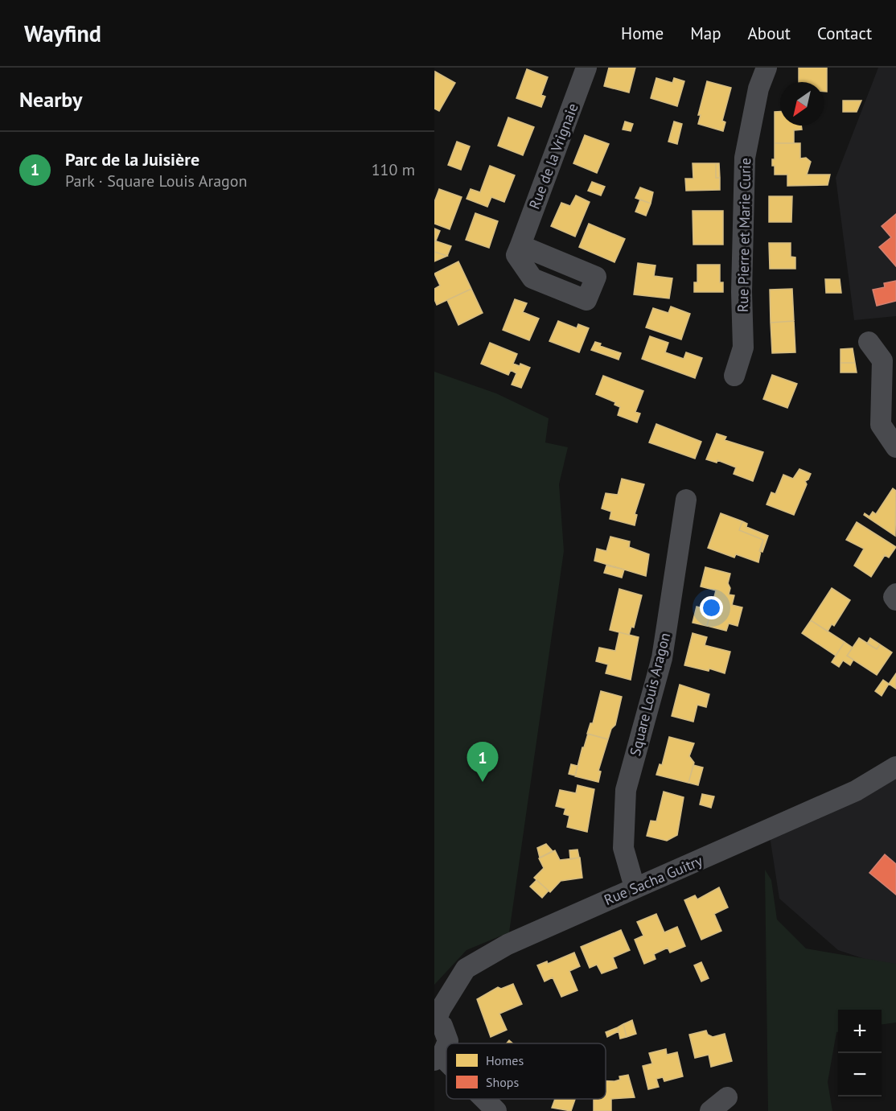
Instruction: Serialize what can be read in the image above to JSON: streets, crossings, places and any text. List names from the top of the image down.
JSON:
{
  "streets": {
    "street": [
      "Rue de la Vrignaie",
      "Rue Pierre et Marie Curie",
      "Square Louis Aragon",
      "Rue Sacha Guitry"
    ]
  },
  "crossings": [
    ["Square Louis Aragon", "Rue Sacha Guitry"]
  ],
  "legend": ["Homes", "Shops"],
  "north": "bottom left",
  "page": {
    "header": "Wayfind",
    "nav": [
      "Home",
      "Map",
      "About",
      "Contact"
    ],
    "heading": "Nearby",
    "list": [
      {
        "mark": "1",
        "name": "Parc de la Juisière",
        "note": "Park · Square Louis Aragon",
        "value": "110 m"
      }
    ],
    "pins": "1",
    "map_buttons": ["+", "−"]
  }
}
